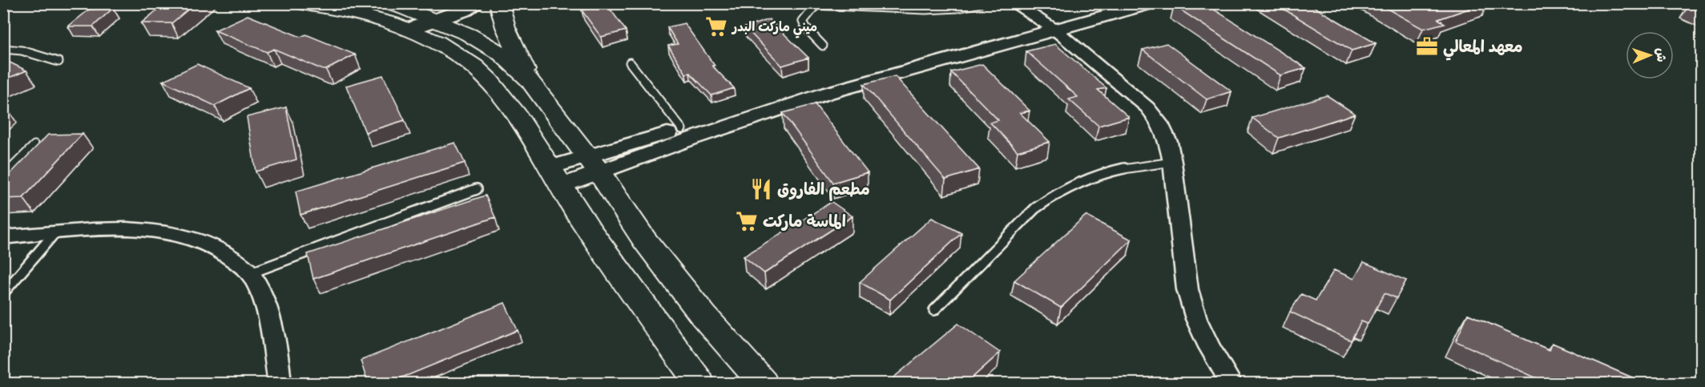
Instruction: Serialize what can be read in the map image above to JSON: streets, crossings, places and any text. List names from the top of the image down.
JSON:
{
  "places": {
    "supermarket": ["ميني ماركت البدر", "الماسة ماركت"],
    "office": ["معهد المعالي"],
    "restaurant": ["مطعم الفاروق"]
  },
  "north": "right"
}
